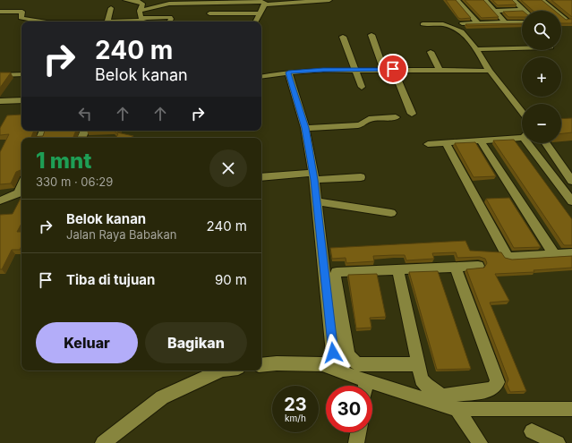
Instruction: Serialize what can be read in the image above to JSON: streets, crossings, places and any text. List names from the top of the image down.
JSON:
{
  "page": {
    "map_buttons": ["+", "−"],
    "turn": ["240 m", "Belok kanan"],
    "heading": ["1 mnt", "330 m · 06:29"],
    "list": [
      {
        "name": "Belok kanan",
        "note": "Jalan Raya Babakan",
        "value": "240 m"
      },
      {
        "name": "Tiba di tujuan",
        "value": "90 m"
      }
    ],
    "buttons": ["Keluar", "Bagikan"],
    "speed": "23 km/h",
    "limit": "30"
  }
}
